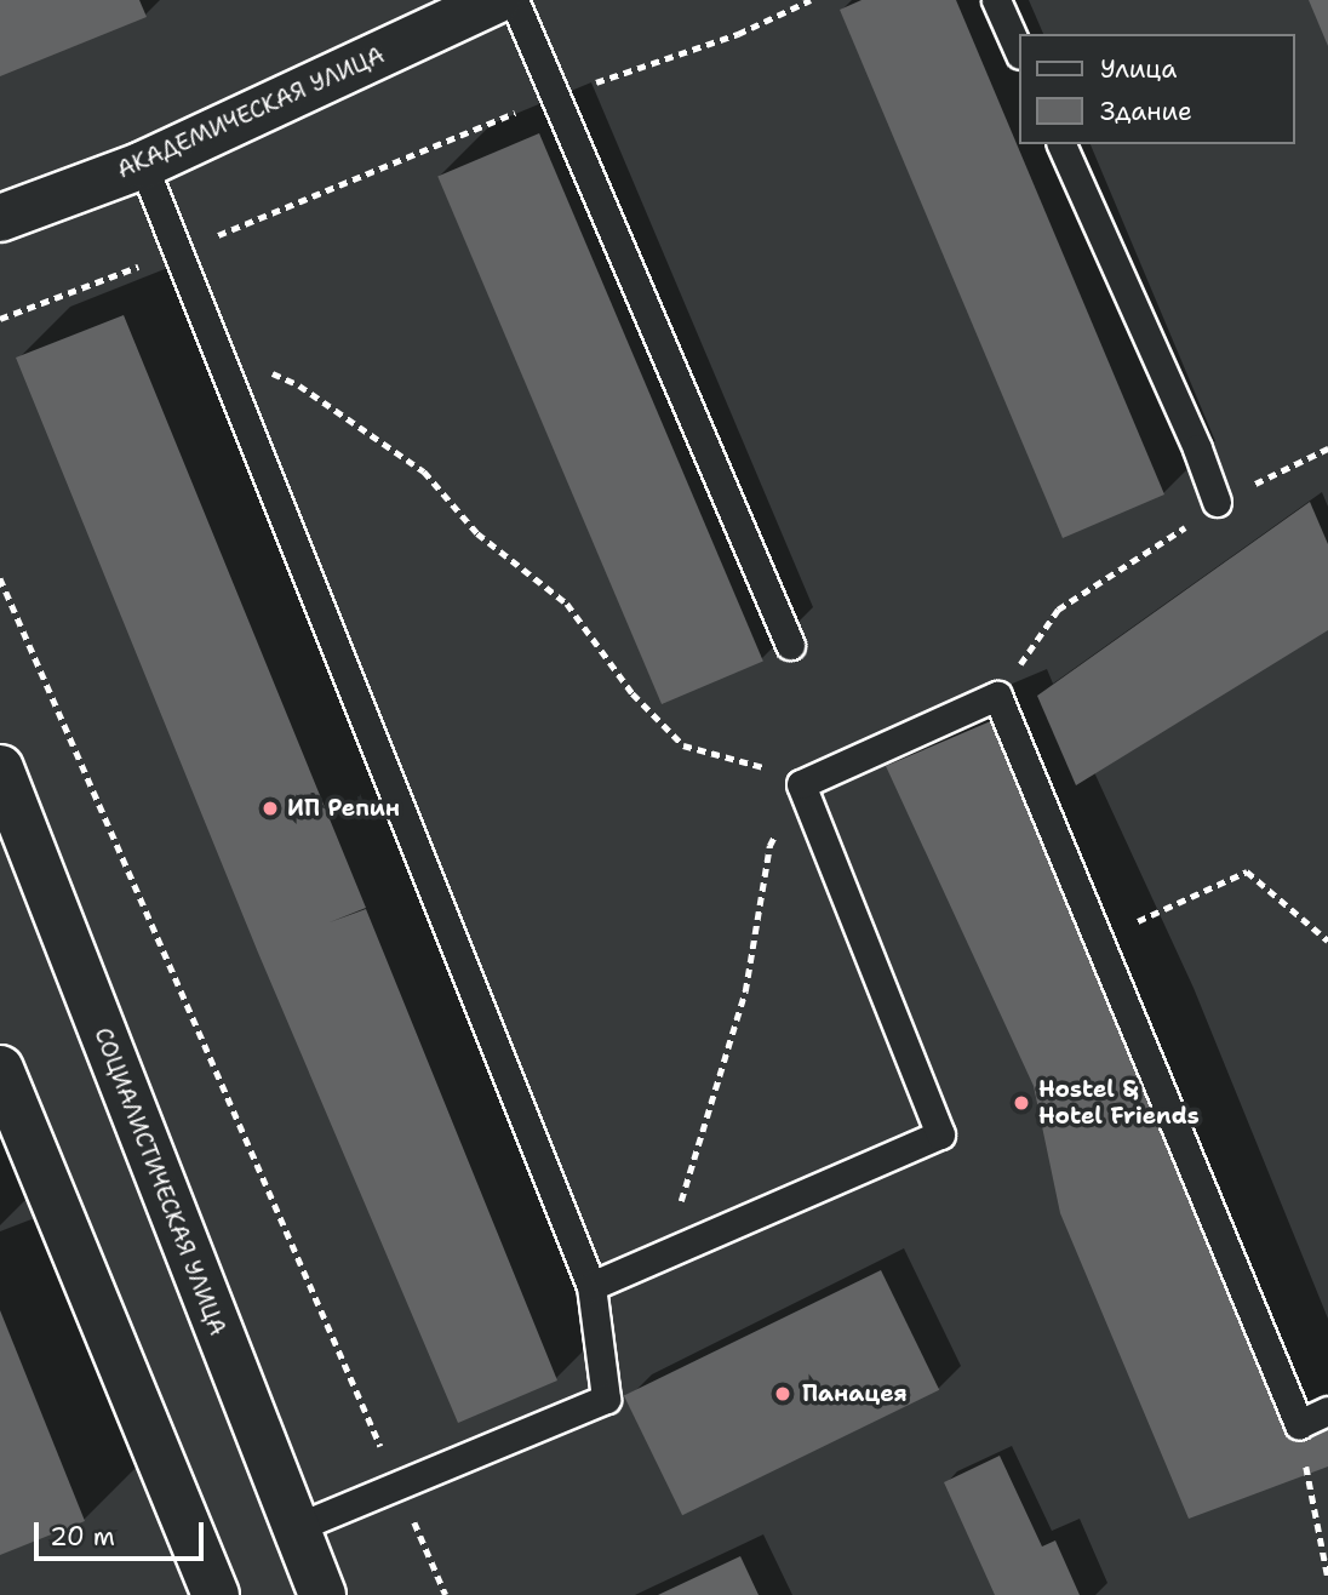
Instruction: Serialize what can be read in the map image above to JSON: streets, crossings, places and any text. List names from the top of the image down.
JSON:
{
  "streets": {
    "street": ["АКАДЕМИЧЕСКАЯ УЛИЦА", "СОЦИАЛИСТИЧЕСКАЯ УЛИЦА"]
  },
  "places": ["ИП Репин", "Hostel & Hotel Friends", "Панацея"],
  "legend": ["Улица", "Здание"],
  "scale_bar": "20 m"
}
